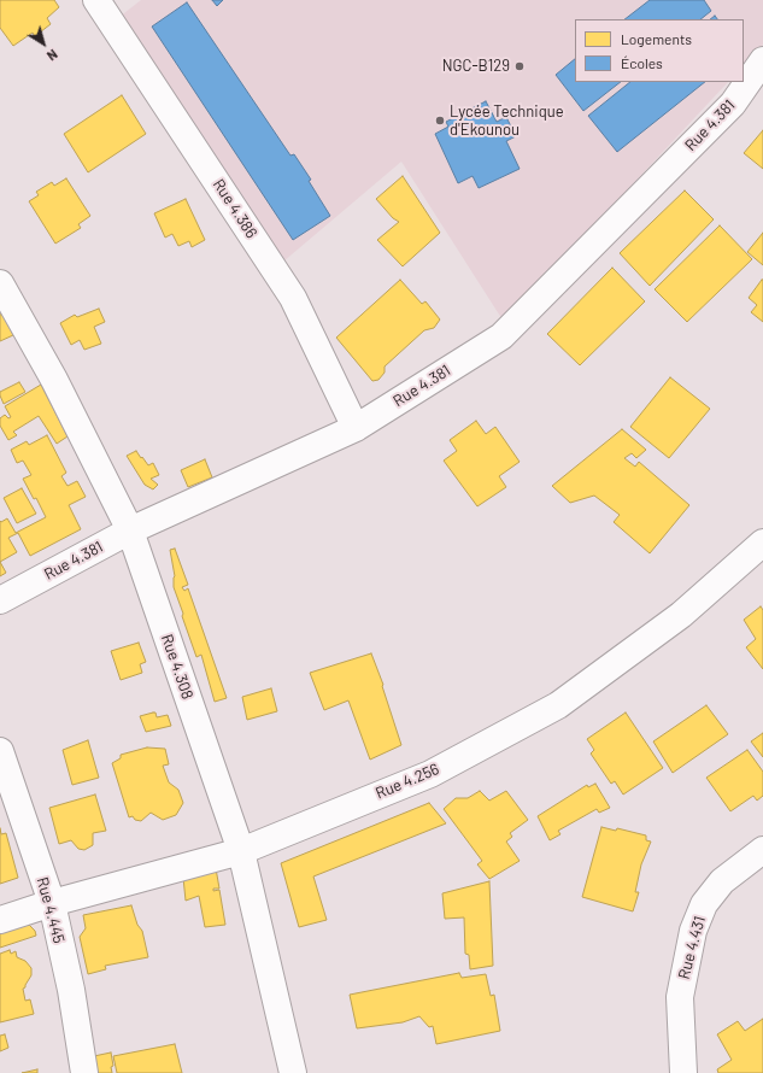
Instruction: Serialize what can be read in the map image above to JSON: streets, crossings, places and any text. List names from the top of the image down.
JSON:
{
  "streets": {
    "street": [
      "Rue 4.381",
      "Rue 4.386",
      "Rue 4.308",
      "Rue 4.256",
      "Rue 4.445",
      "Rue 4.431"
    ]
  },
  "crossings": [
    ["Rue 4.381", "Rue 4.386"],
    ["Rue 4.381", "Rue 4.308"],
    ["Rue 4.308", "Rue 4.256"],
    ["Rue 4.256", "Rue 4.445"]
  ],
  "places": ["NGC-B129", "Lycée Technique d'Ekounou"],
  "legend": ["Logements", "Écoles"],
  "north": "bottom right"
}
